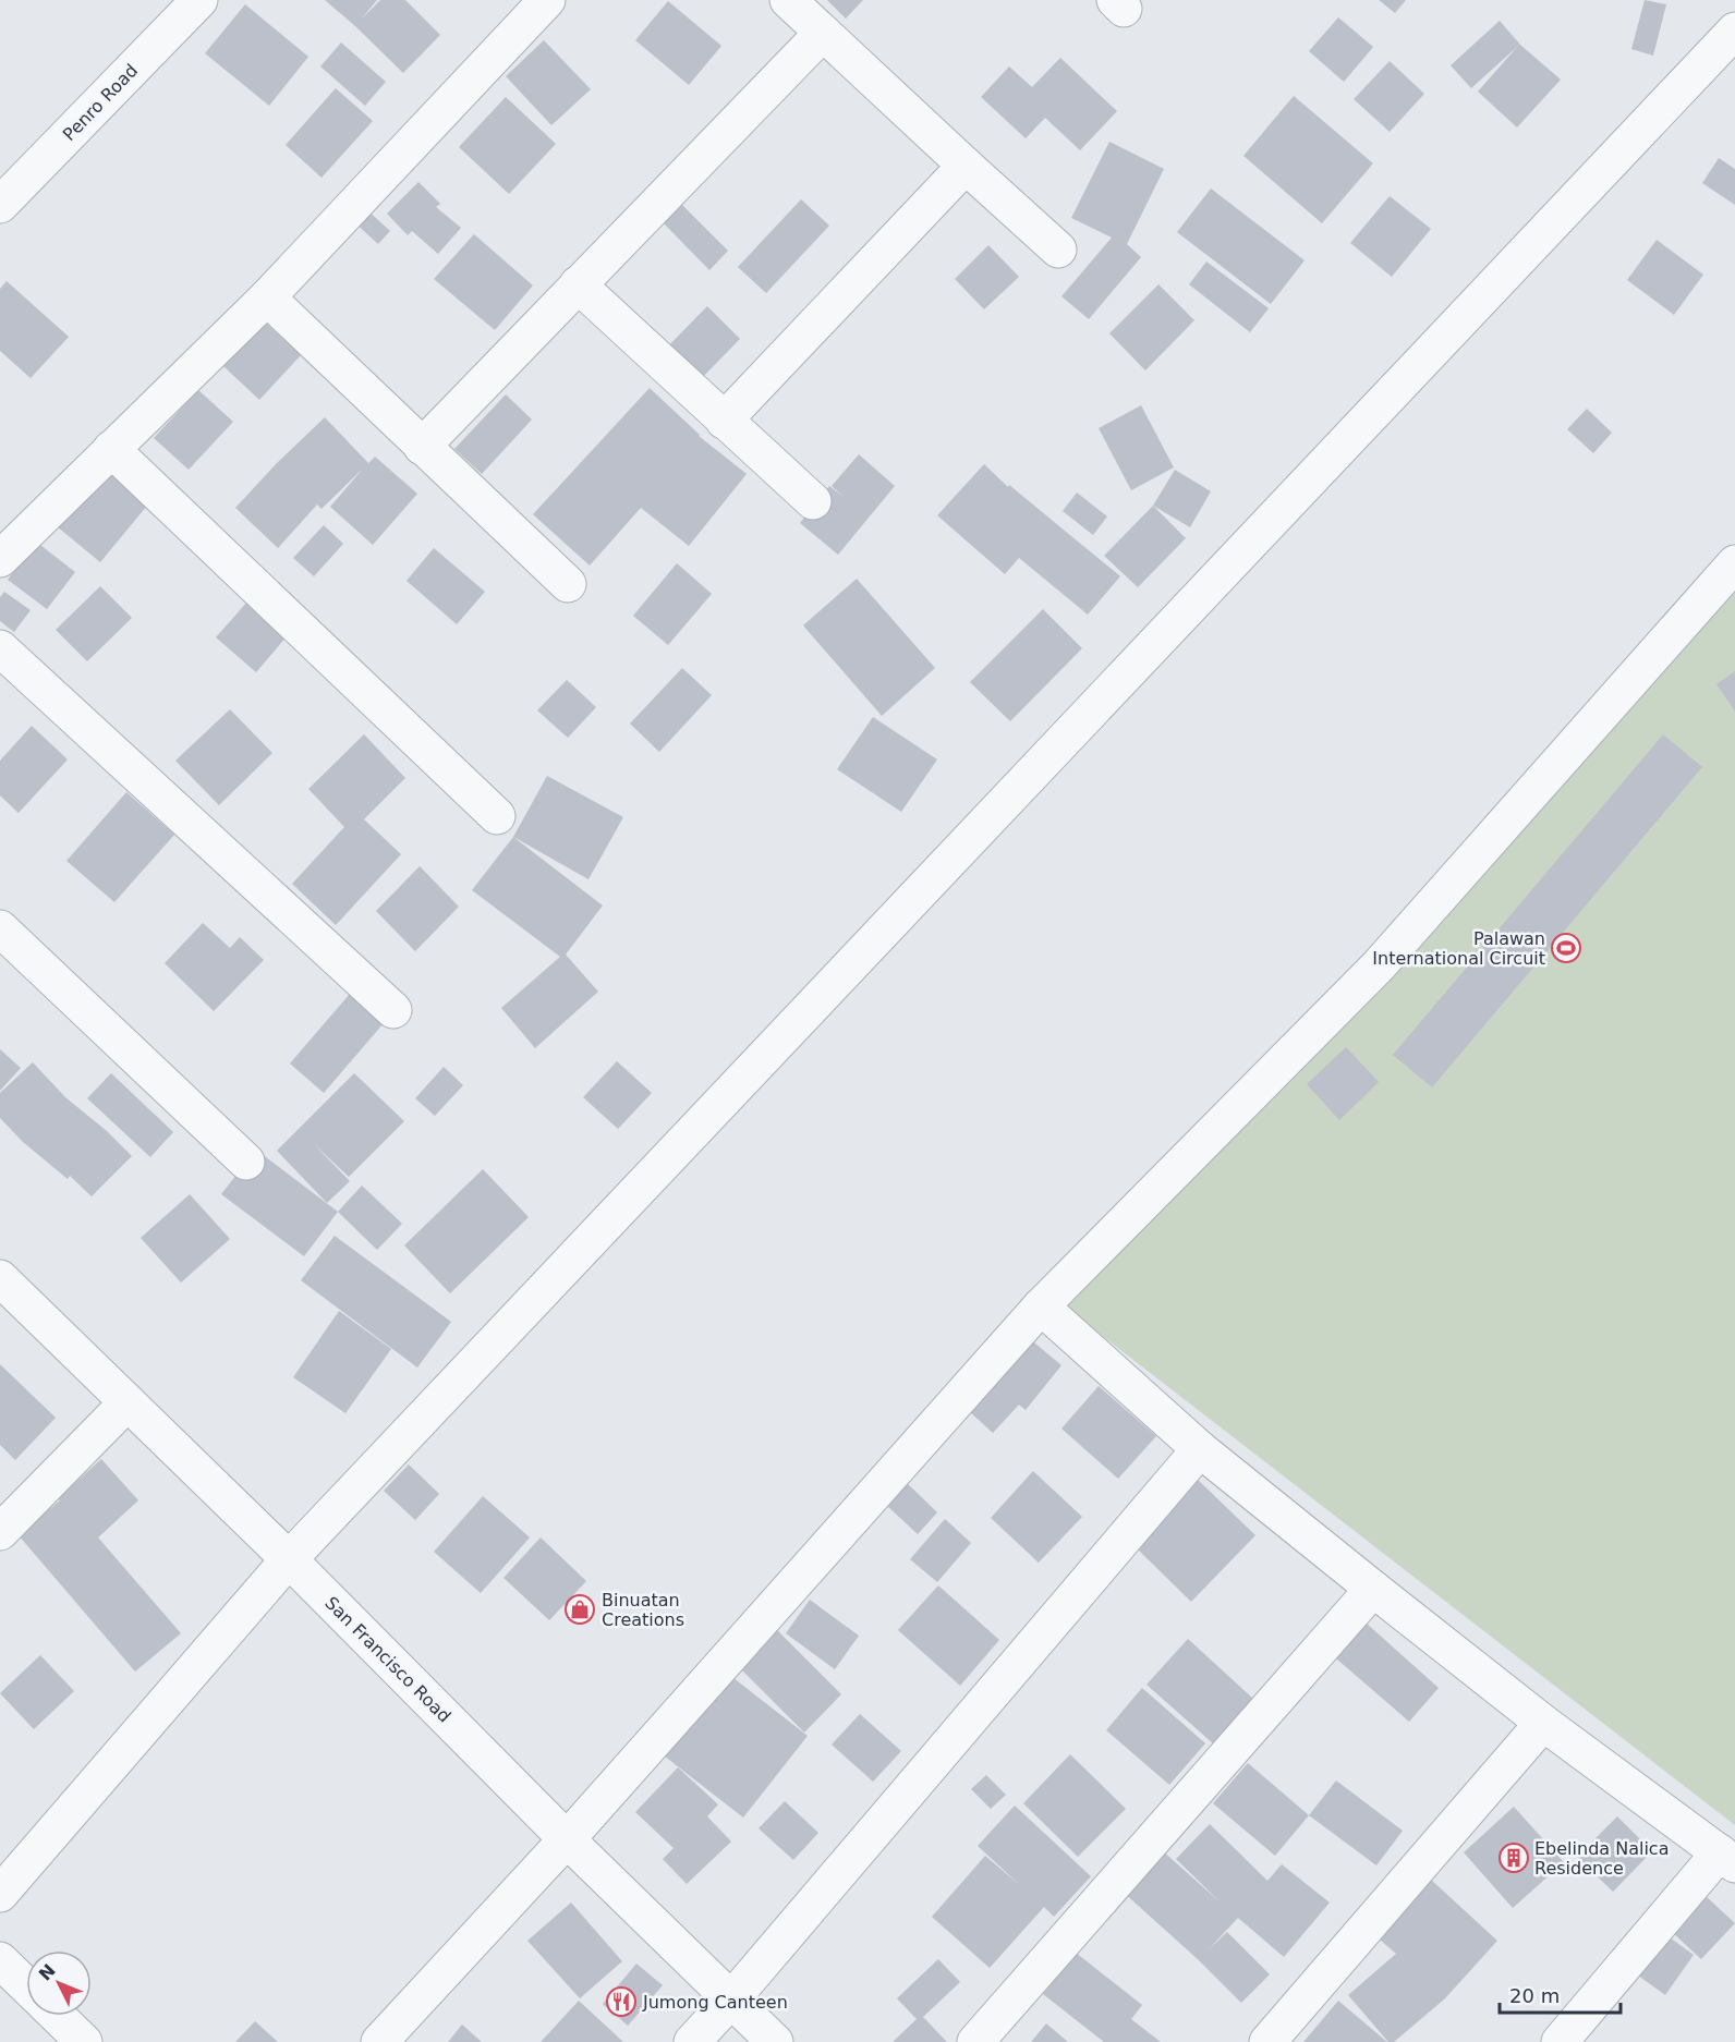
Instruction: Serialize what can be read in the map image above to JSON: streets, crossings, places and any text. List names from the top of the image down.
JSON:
{
  "streets": {
    "street": ["Penro Road", "San Francisco Road"]
  },
  "places": {
    "sports": ["Palawan International Circuit"],
    "shop": ["Binuatan Creations"],
    "building": ["Ebelinda Nalica Residence"],
    "restaurant": ["Jumong Canteen"]
  },
  "scale_bar": "20 m",
  "north": "top left"
}
